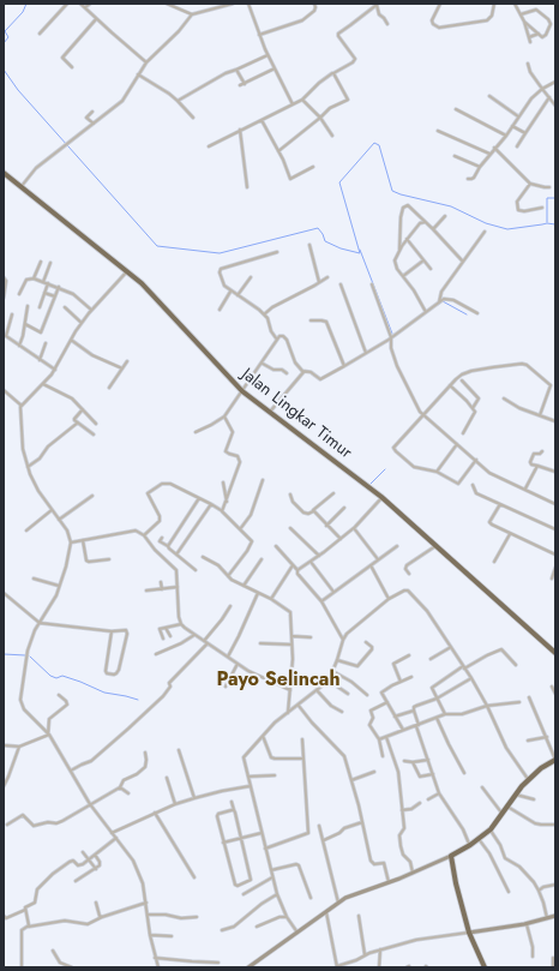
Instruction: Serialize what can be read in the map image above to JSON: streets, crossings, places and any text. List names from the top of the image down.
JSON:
{
  "streets": {
    "highway": ["Jalan Lingkar Timur"]
  },
  "districts": ["Payo Selincah"]
}
